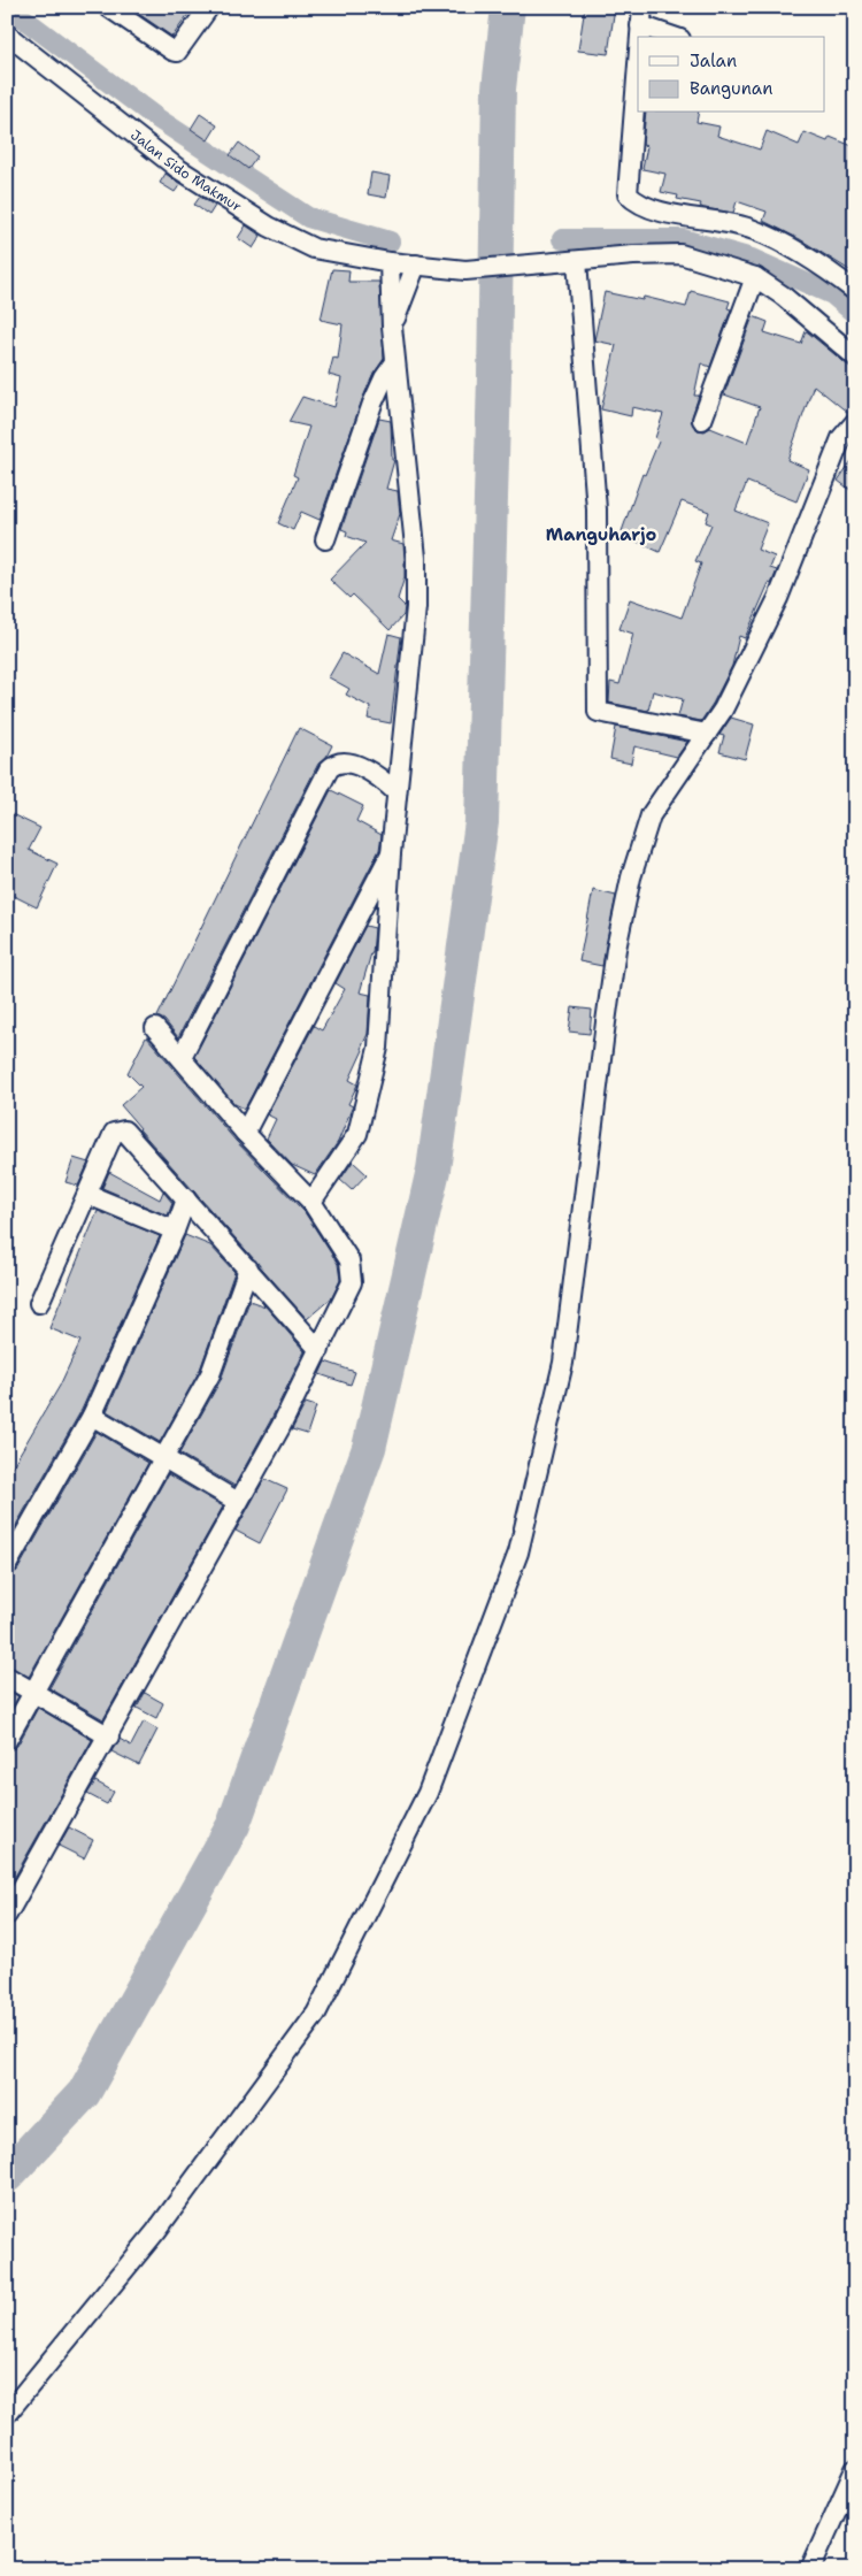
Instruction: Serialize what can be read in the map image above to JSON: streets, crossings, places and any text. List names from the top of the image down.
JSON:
{
  "streets": {
    "street": ["Jalan Sido Makmur"]
  },
  "districts": ["Manguharjo"],
  "legend": ["Jalan", "Bangunan"]
}
